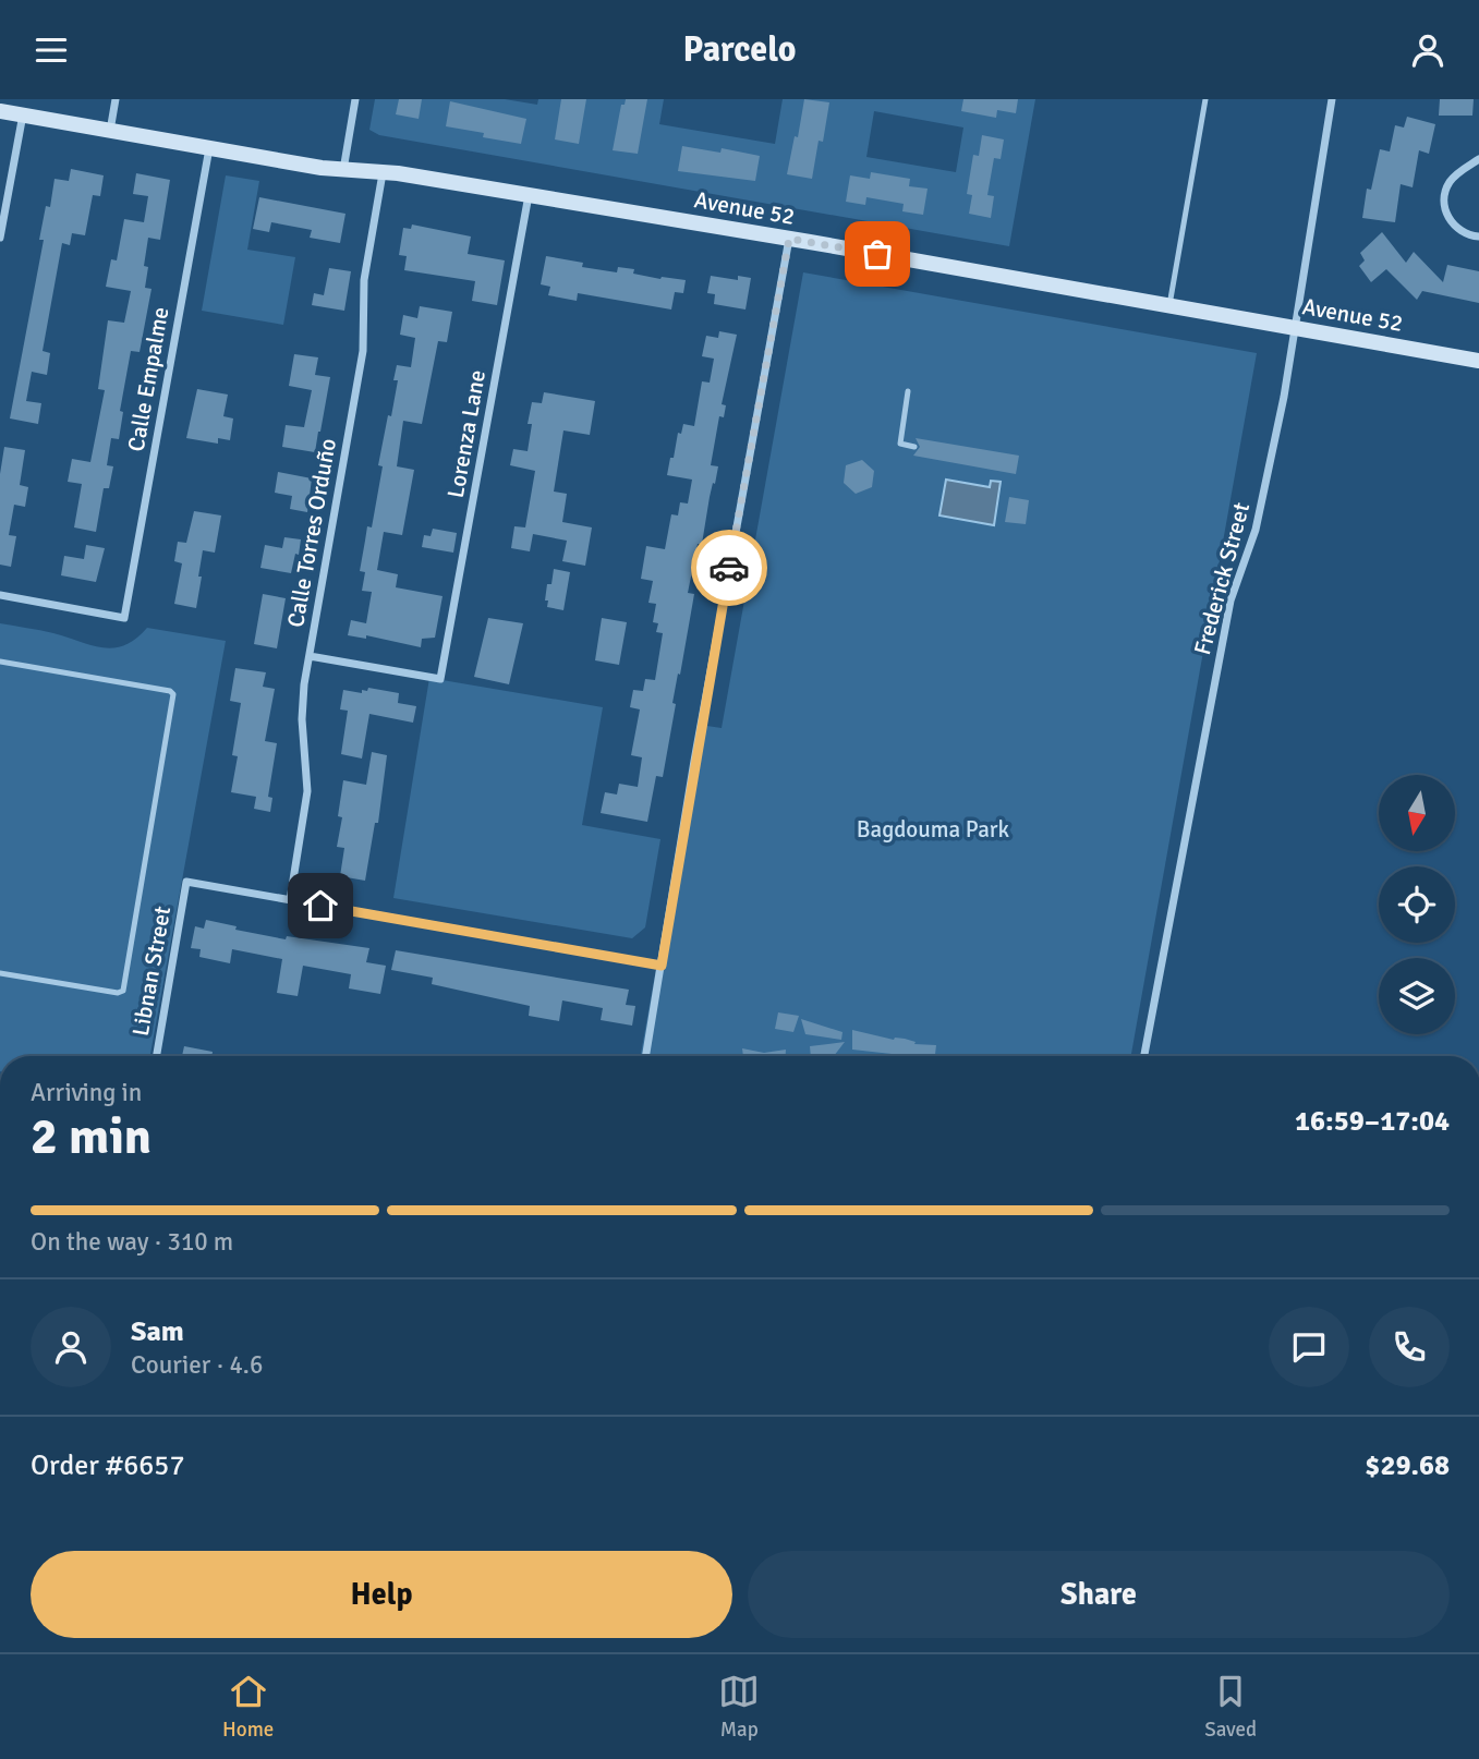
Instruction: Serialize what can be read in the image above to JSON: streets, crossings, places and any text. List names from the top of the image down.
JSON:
{
  "streets": {
    "main road": ["Avenue 52"],
    "street": [
      "Calle Empalme",
      "Lorenza Lane",
      "Calle Torres Orduño",
      "Frederick Street",
      "Libnan Street"
    ]
  },
  "crossings": [
    ["Avenue 52", "Calle Empalme"],
    ["Avenue 52", "Lorenza Lane"],
    ["Avenue 52", "Calle Torres Orduño"],
    ["Avenue 52", "Frederick Street"],
    ["Lorenza Lane", "Calle Torres Orduño"],
    ["Calle Torres Orduño", "Libnan Street"]
  ],
  "parks": ["Bagdouma Park"],
  "north": "bottom",
  "page": {
    "header": "Parcelo",
    "heading": ["2 min", "Arriving in", "16:59–17:04"],
    "panel": [
      "Sam",
      "Courier · 4.6",
      "Order #6657",
      "$29.68"
    ],
    "bar": "On the way · 310 m",
    "buttons": ["Help", "Share"],
    "tabs": ["Home", "Map", "Saved"]
  }
}
